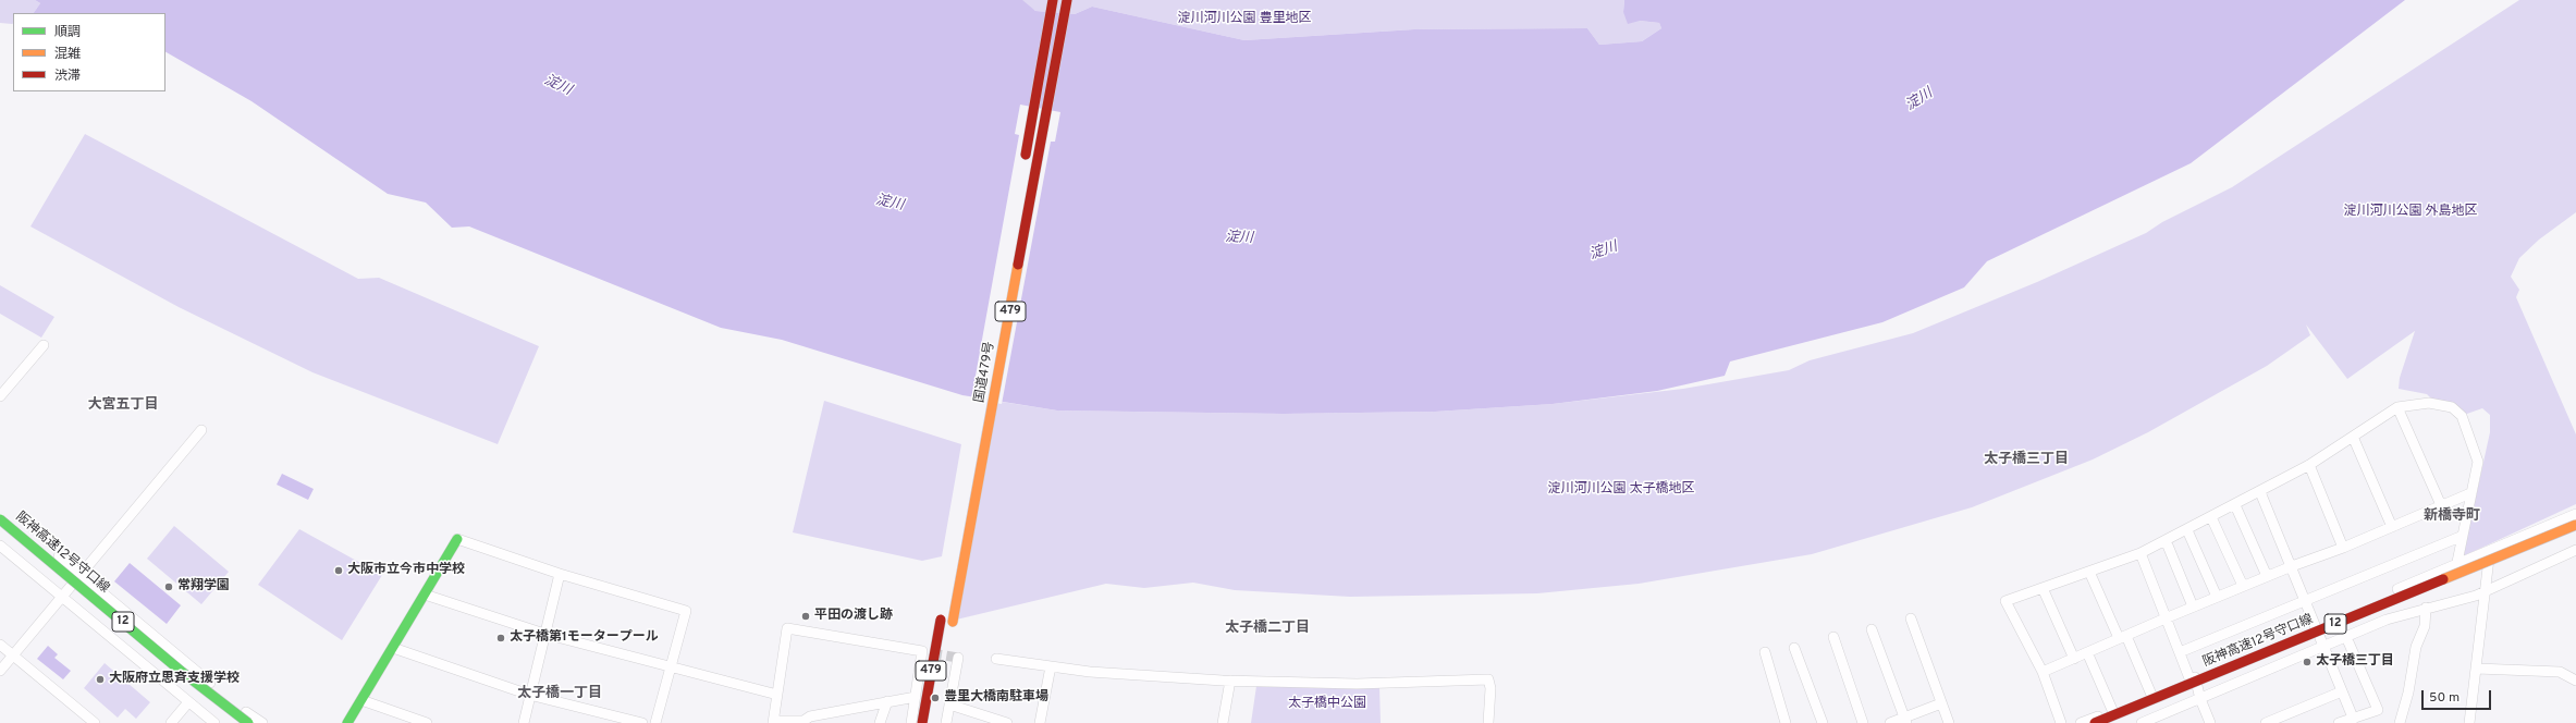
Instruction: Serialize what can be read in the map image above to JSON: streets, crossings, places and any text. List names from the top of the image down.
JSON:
{
  "streets": {
    "main road": [
      "479",
      "国道479号",
      "阪神高速12号守口線",
      "12"
    ]
  },
  "districts": [
    "大宮五丁目",
    "太子橋三丁目",
    "新橋寺町",
    "太子橋二丁目",
    "太子橋一丁目"
  ],
  "water": ["淀川"],
  "parks": [
    "淀川河川公園 豊里地区",
    "淀川河川公園 外島地区",
    "淀川河川公園 太子橋地区",
    "太子橋中公園"
  ],
  "places": [
    "大阪市立今市中学校",
    "常翔学園",
    "平田の渡し跡",
    "太子橋第1モータープール",
    "太子橋三丁目",
    "大阪府立思斉支援学校",
    "豊里大橋南駐車場"
  ],
  "legend": ["順調", "混雑", "渋滞"],
  "scale_bar": "50 m"
}
